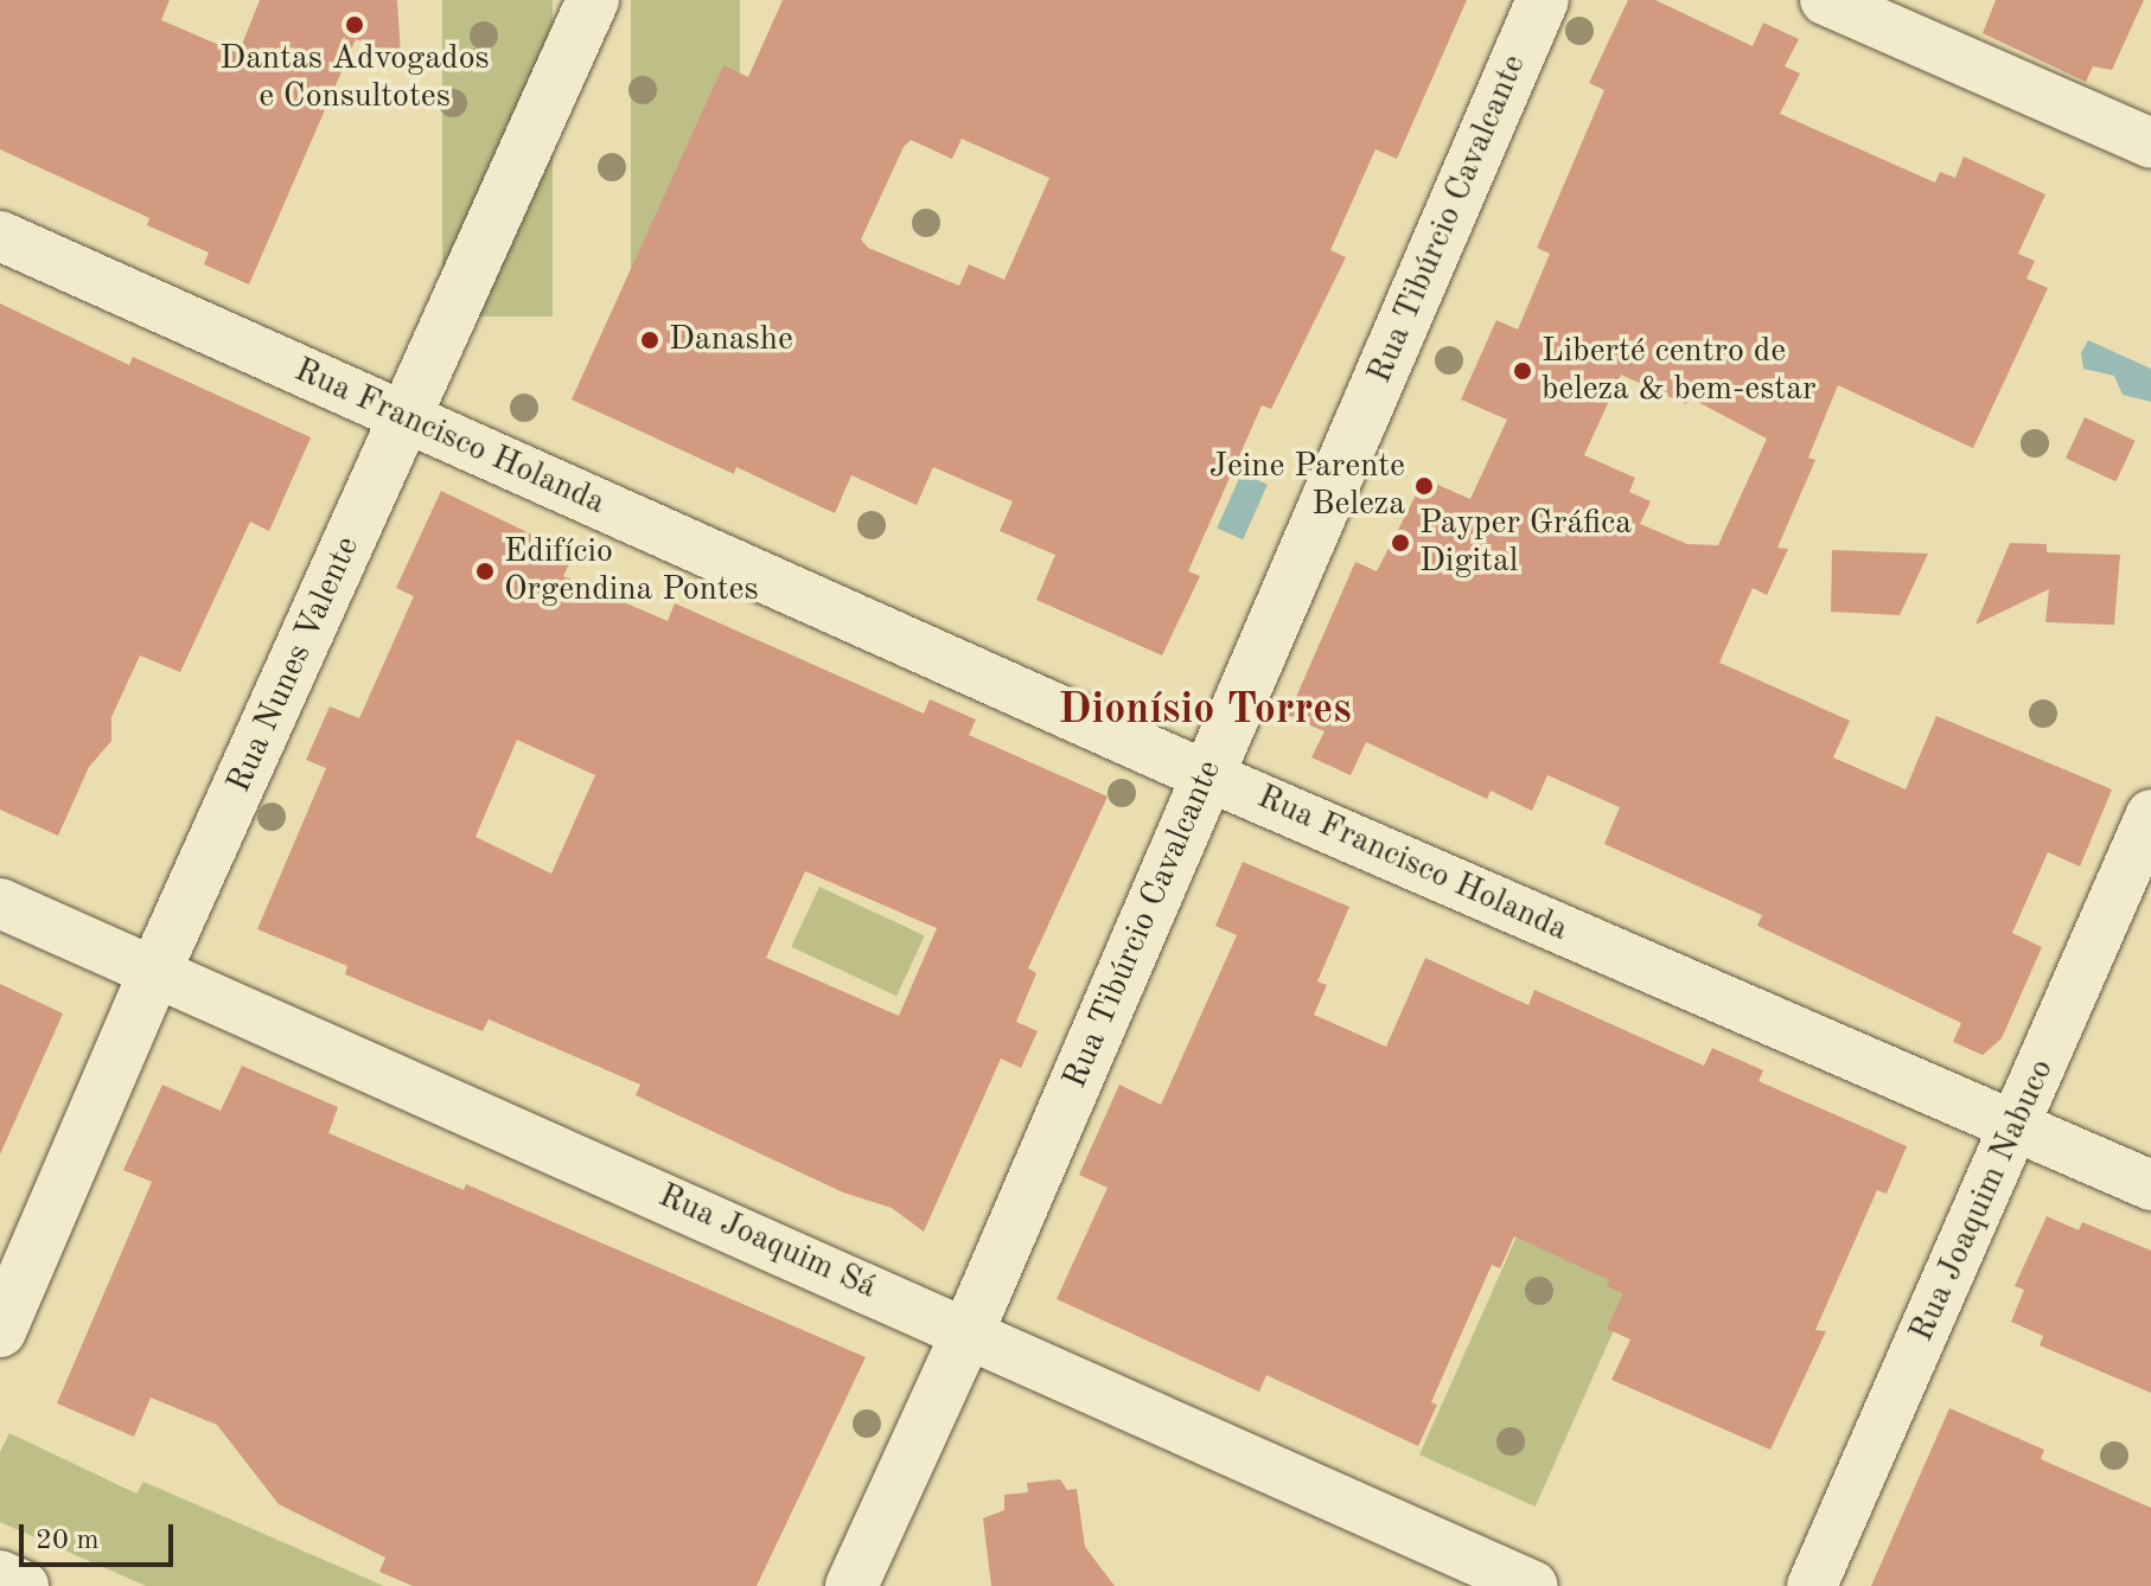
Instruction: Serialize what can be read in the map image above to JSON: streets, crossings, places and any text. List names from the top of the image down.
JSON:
{
  "streets": {
    "street": [
      "Rua Tibúrcio Cavalcante",
      "Rua Francisco Holanda",
      "Rua Nunes Valente",
      "Rua Joaquim Nabuco",
      "Rua Joaquim Sá"
    ]
  },
  "crossings": [
    ["Rua Tibúrcio Cavalcante", "Rua Francisco Holanda"],
    ["Rua Tibúrcio Cavalcante", "Rua Joaquim Sá"],
    ["Rua Francisco Holanda", "Rua Nunes Valente"],
    ["Rua Francisco Holanda", "Rua Joaquim Nabuco"],
    ["Rua Nunes Valente", "Rua Joaquim Sá"]
  ],
  "districts": ["Dionísio Torres"],
  "places": [
    "Dantas Advogados e Consultotes",
    "Danashe",
    "Liberté centro de beleza & bem-estar",
    "Jeine Parente Beleza",
    "Payper Gráfica Digital",
    "Edifício Orgendina Pontes"
  ],
  "scale_bar": "20 m"
}
